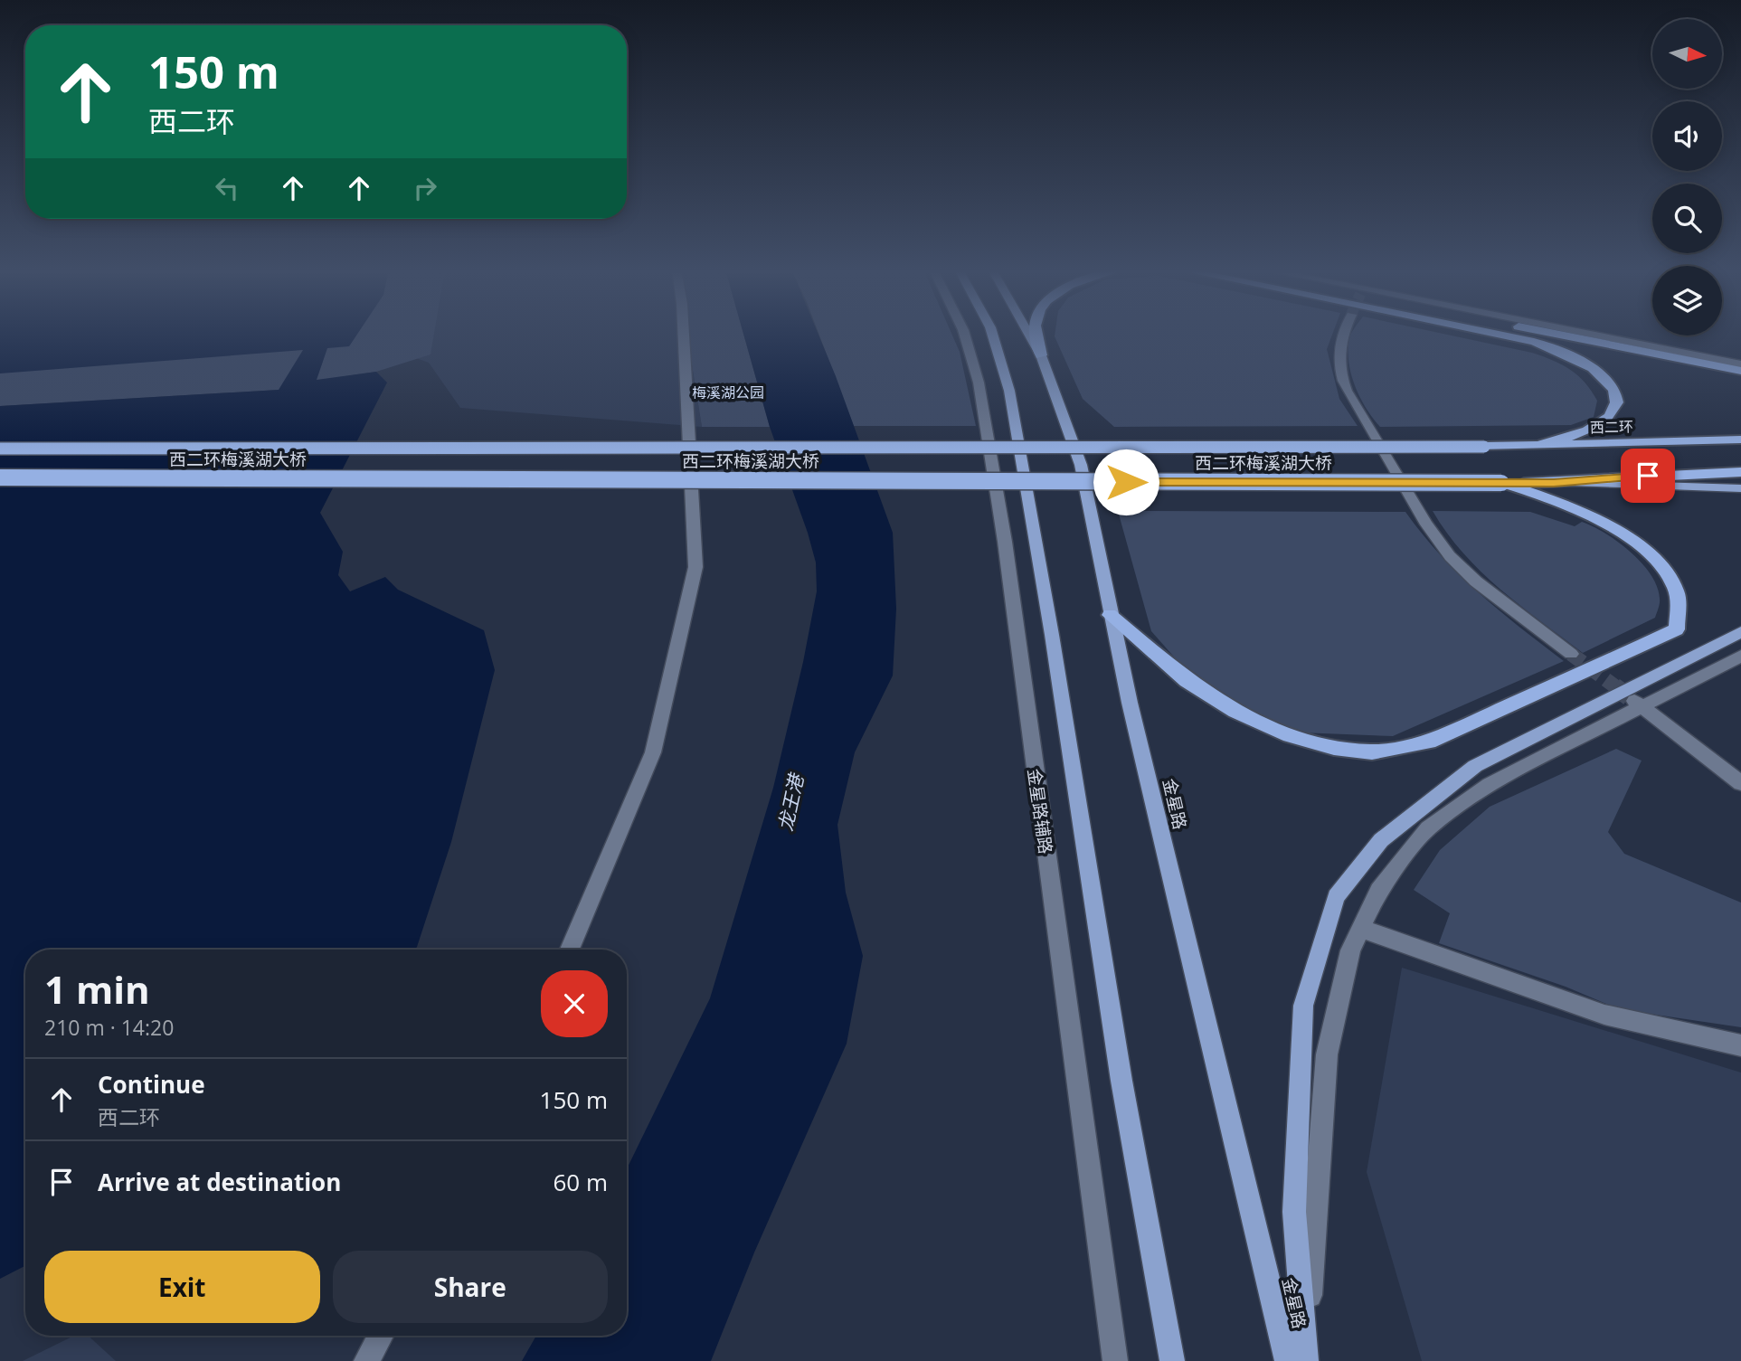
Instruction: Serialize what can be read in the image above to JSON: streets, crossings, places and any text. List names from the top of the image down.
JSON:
{
  "streets": {
    "highway": ["西二环", "西二环梅溪湖大桥"],
    "main road": ["金星路"],
    "street": ["金星路辅路"]
  },
  "crossings": [
    ["西二环", "西二环梅溪湖大桥"]
  ],
  "water": ["龙王港"],
  "parks": ["梅溪湖公园"],
  "north": "right",
  "page": {
    "turn": ["150 m", "西二环"],
    "heading": ["1 min", "210 m · 14:20"],
    "list": [
      {
        "name": "Continue",
        "note": "西二环",
        "value": "150 m"
      },
      {
        "name": "Arrive at destination",
        "value": "60 m"
      }
    ],
    "buttons": ["Exit", "Share"]
  }
}
